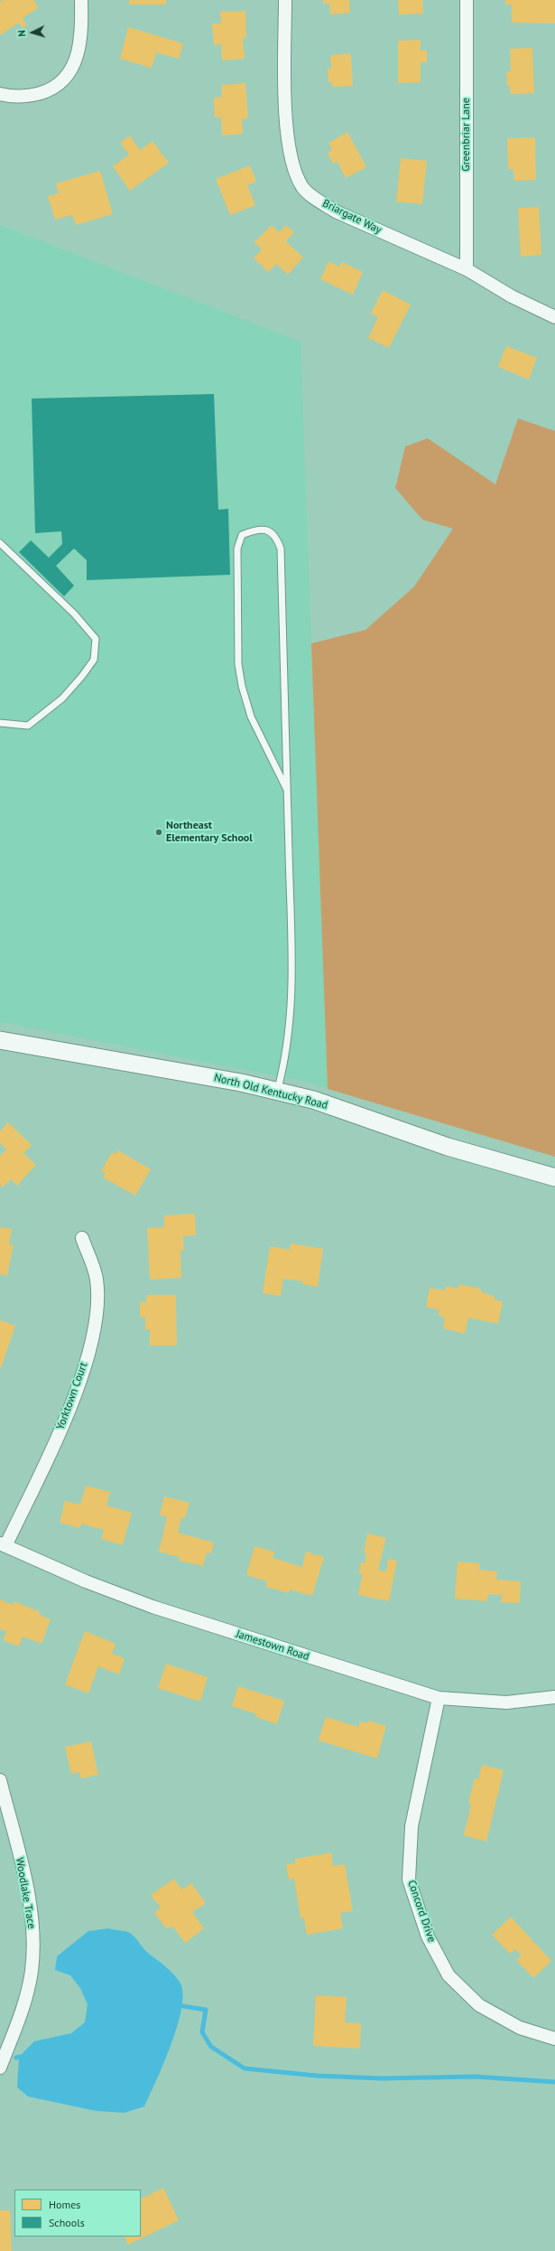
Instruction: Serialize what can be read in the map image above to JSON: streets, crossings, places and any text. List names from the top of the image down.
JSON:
{
  "streets": {
    "street": [
      "Greenbriar Lane",
      "Briargate Way",
      "North Old Kentucky Road",
      "Yorktown Court",
      "Jamestown Road",
      "Woodlake Trace",
      "Concord Drive"
    ]
  },
  "crossings": [
    ["Greenbriar Lane", "Briargate Way"],
    ["Yorktown Court", "Jamestown Road"],
    ["Jamestown Road", "Concord Drive"]
  ],
  "places": ["Northeast Elementary School"],
  "legend": ["Homes", "Schools"],
  "north": "left"
}
